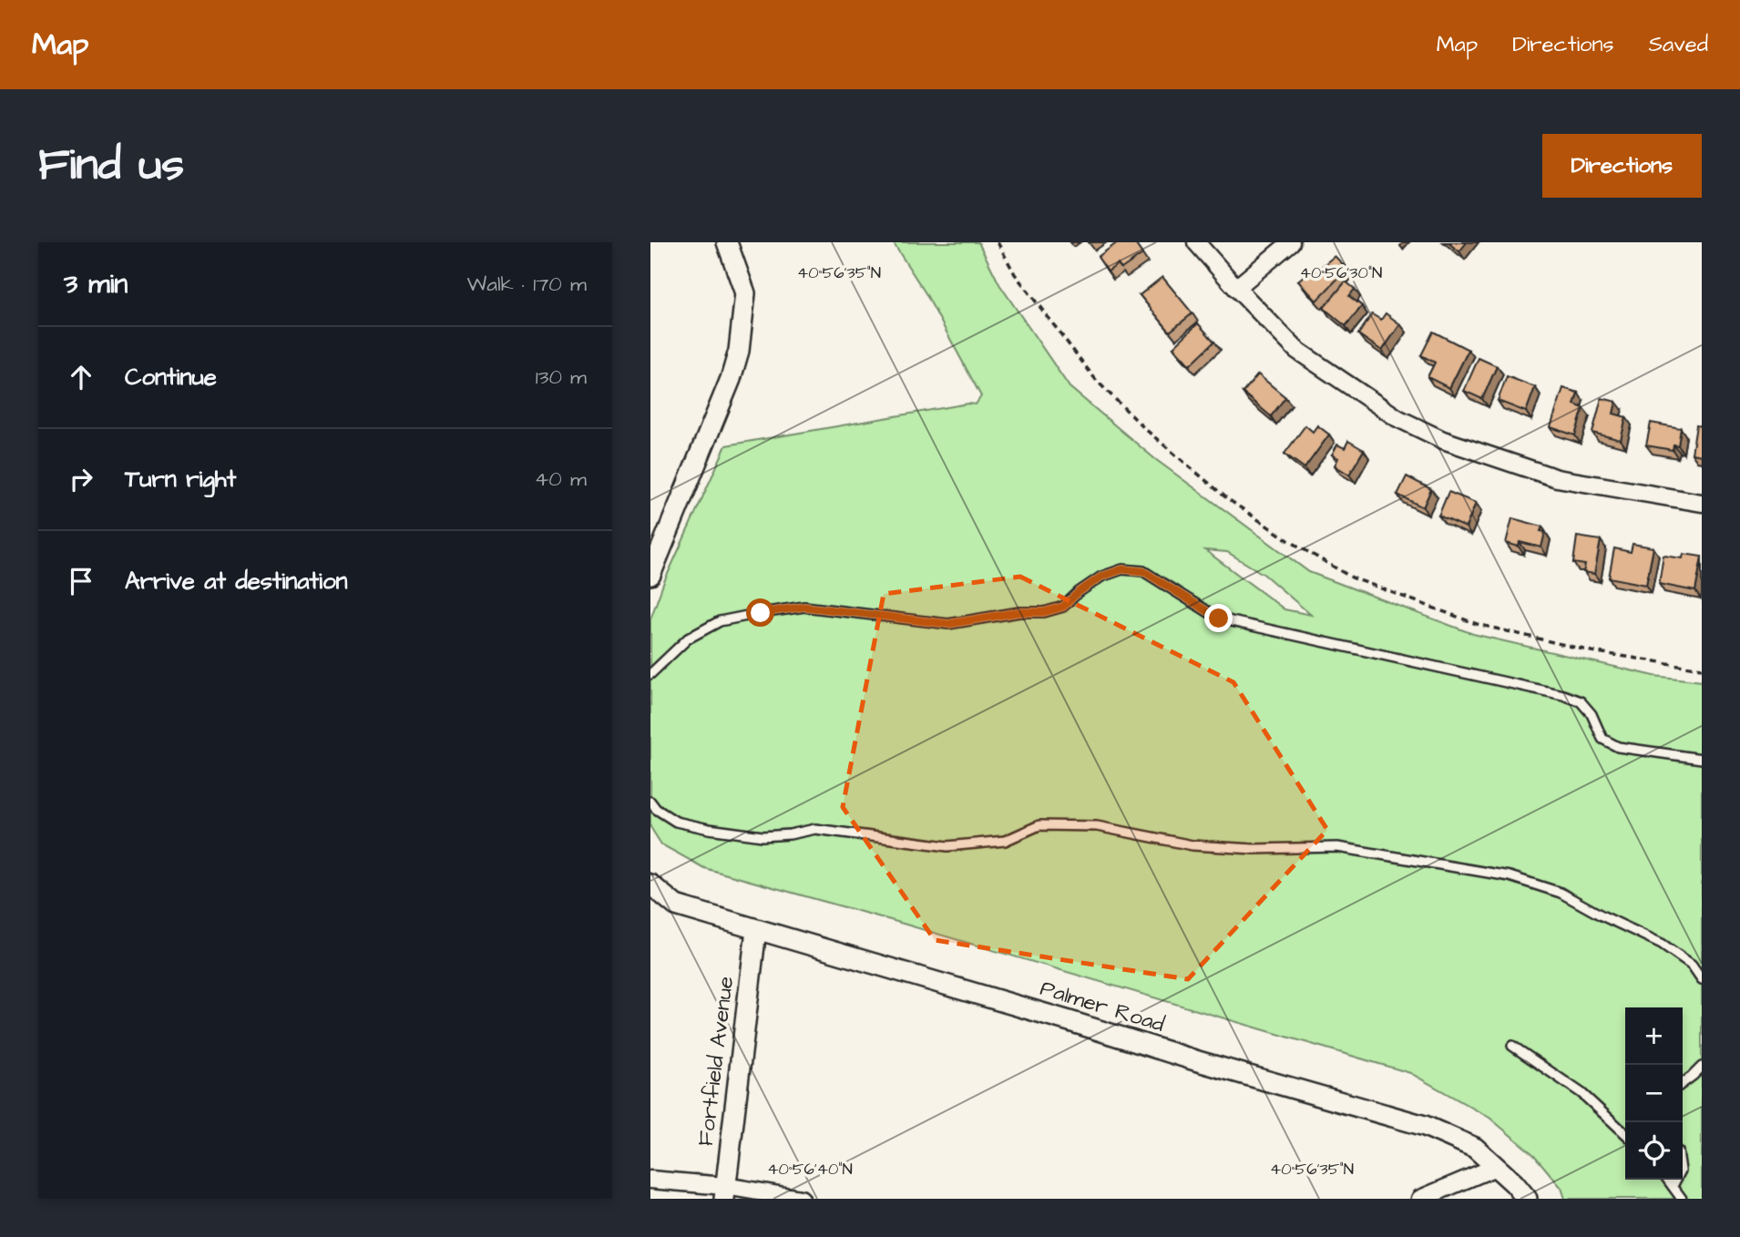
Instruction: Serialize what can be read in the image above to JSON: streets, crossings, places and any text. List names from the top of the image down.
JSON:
{
  "streets": {
    "street": ["Palmer Road", "Fortfield Avenue"]
  },
  "crossings": [
    ["Palmer Road", "Fortfield Avenue"]
  ],
  "page": {
    "header": "Map",
    "nav": ["Map", "Directions", "Saved"],
    "buttons": "Directions",
    "title": "Find us",
    "heading": ["3 min", "Walk · 170 m"],
    "list": [
      ["Continue", "130 m"],
      ["Turn right", "40 m"],
      "Arrive at destination"
    ],
    "map_buttons": ["+", "−"]
  },
  "coordinates": ["40°56'35\"N", "40°56'30\"N", "40°56'40\"N"]
}
